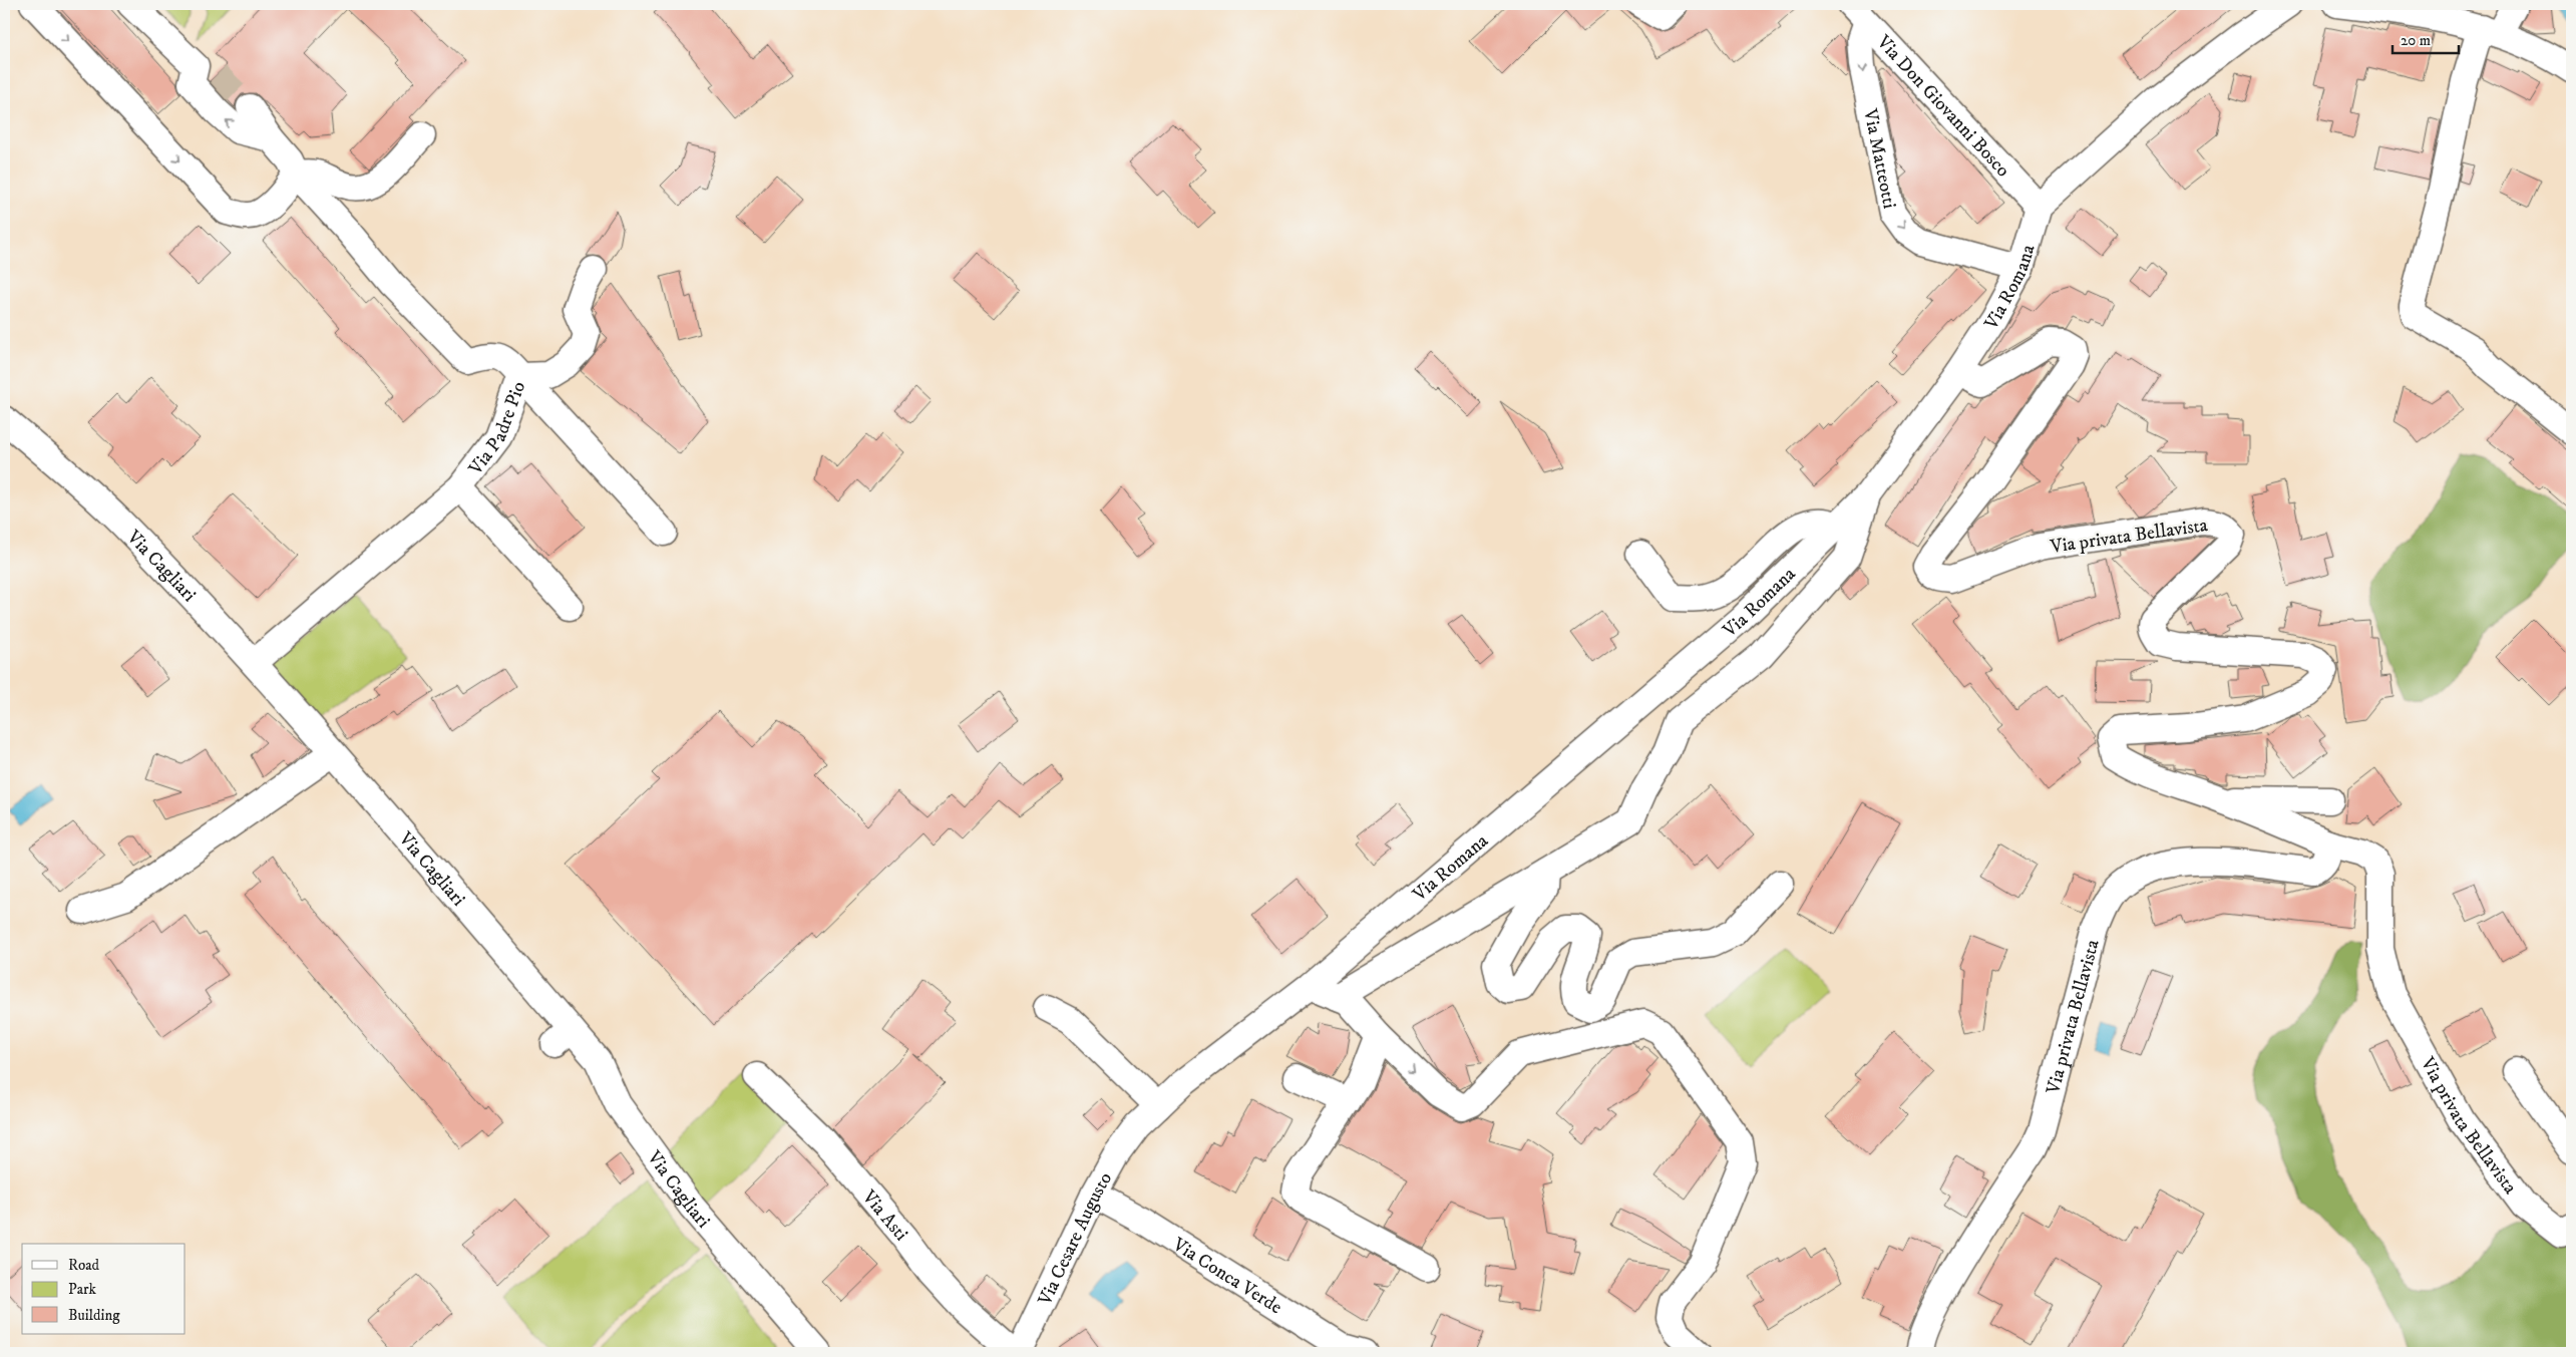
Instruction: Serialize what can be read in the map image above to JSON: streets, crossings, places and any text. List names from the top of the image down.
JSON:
{
  "streets": {
    "street": [
      "Via Don Giovanni Bosco",
      "Via Matteotti",
      "Via Romana",
      "Via Padre Pio",
      "Via privata Bellavista",
      "Via Cagliari",
      "Via Asti",
      "Via Cesare Augusto",
      "Via Conca Verde"
    ]
  },
  "crossings": [
    ["Via Don Giovanni Bosco", "Via Matteotti"],
    ["Via Don Giovanni Bosco", "Via Romana"],
    ["Via Matteotti", "Via Romana"],
    ["Via Romana", "Via privata Bellavista"],
    ["Via Romana", "Via Cesare Augusto"],
    ["Via Padre Pio", "Via Cagliari"],
    ["Via Asti", "Via Cesare Augusto"],
    ["Via Cesare Augusto", "Via Conca Verde"]
  ],
  "one_way": ["Via Matteotti"],
  "legend": ["Road", "Park", "Building"],
  "scale_bar": "20 m"
}
